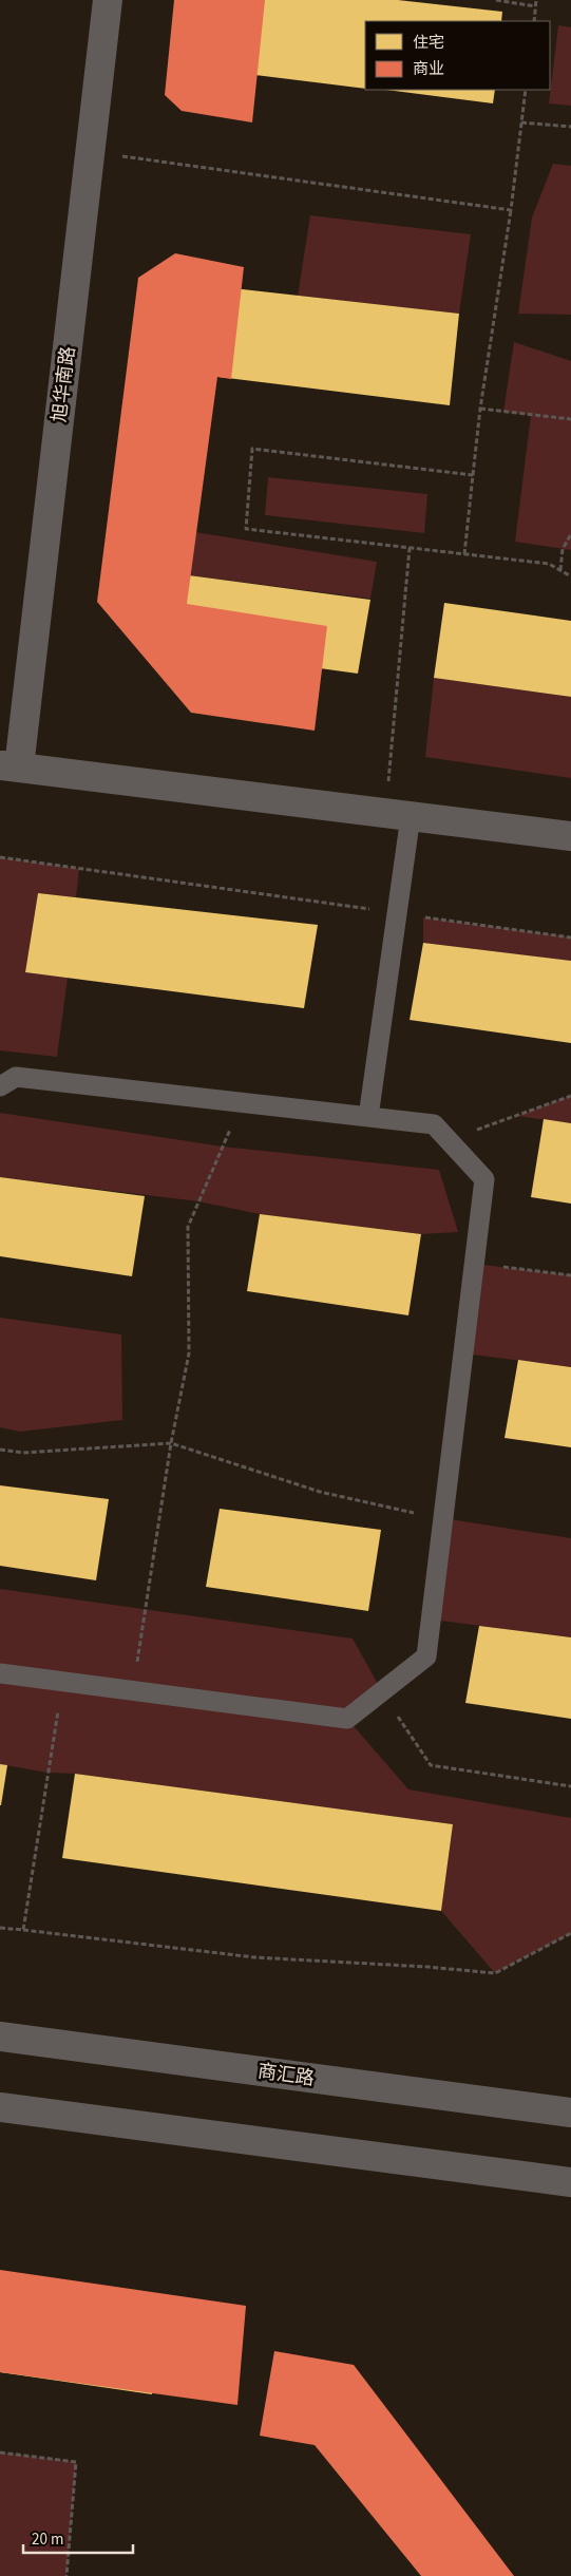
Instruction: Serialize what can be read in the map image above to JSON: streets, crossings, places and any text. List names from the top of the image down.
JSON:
{
  "streets": {
    "street": ["旭华南路", "商汇路"]
  },
  "legend": ["住宅", "商业"],
  "scale_bar": "20 m"
}
